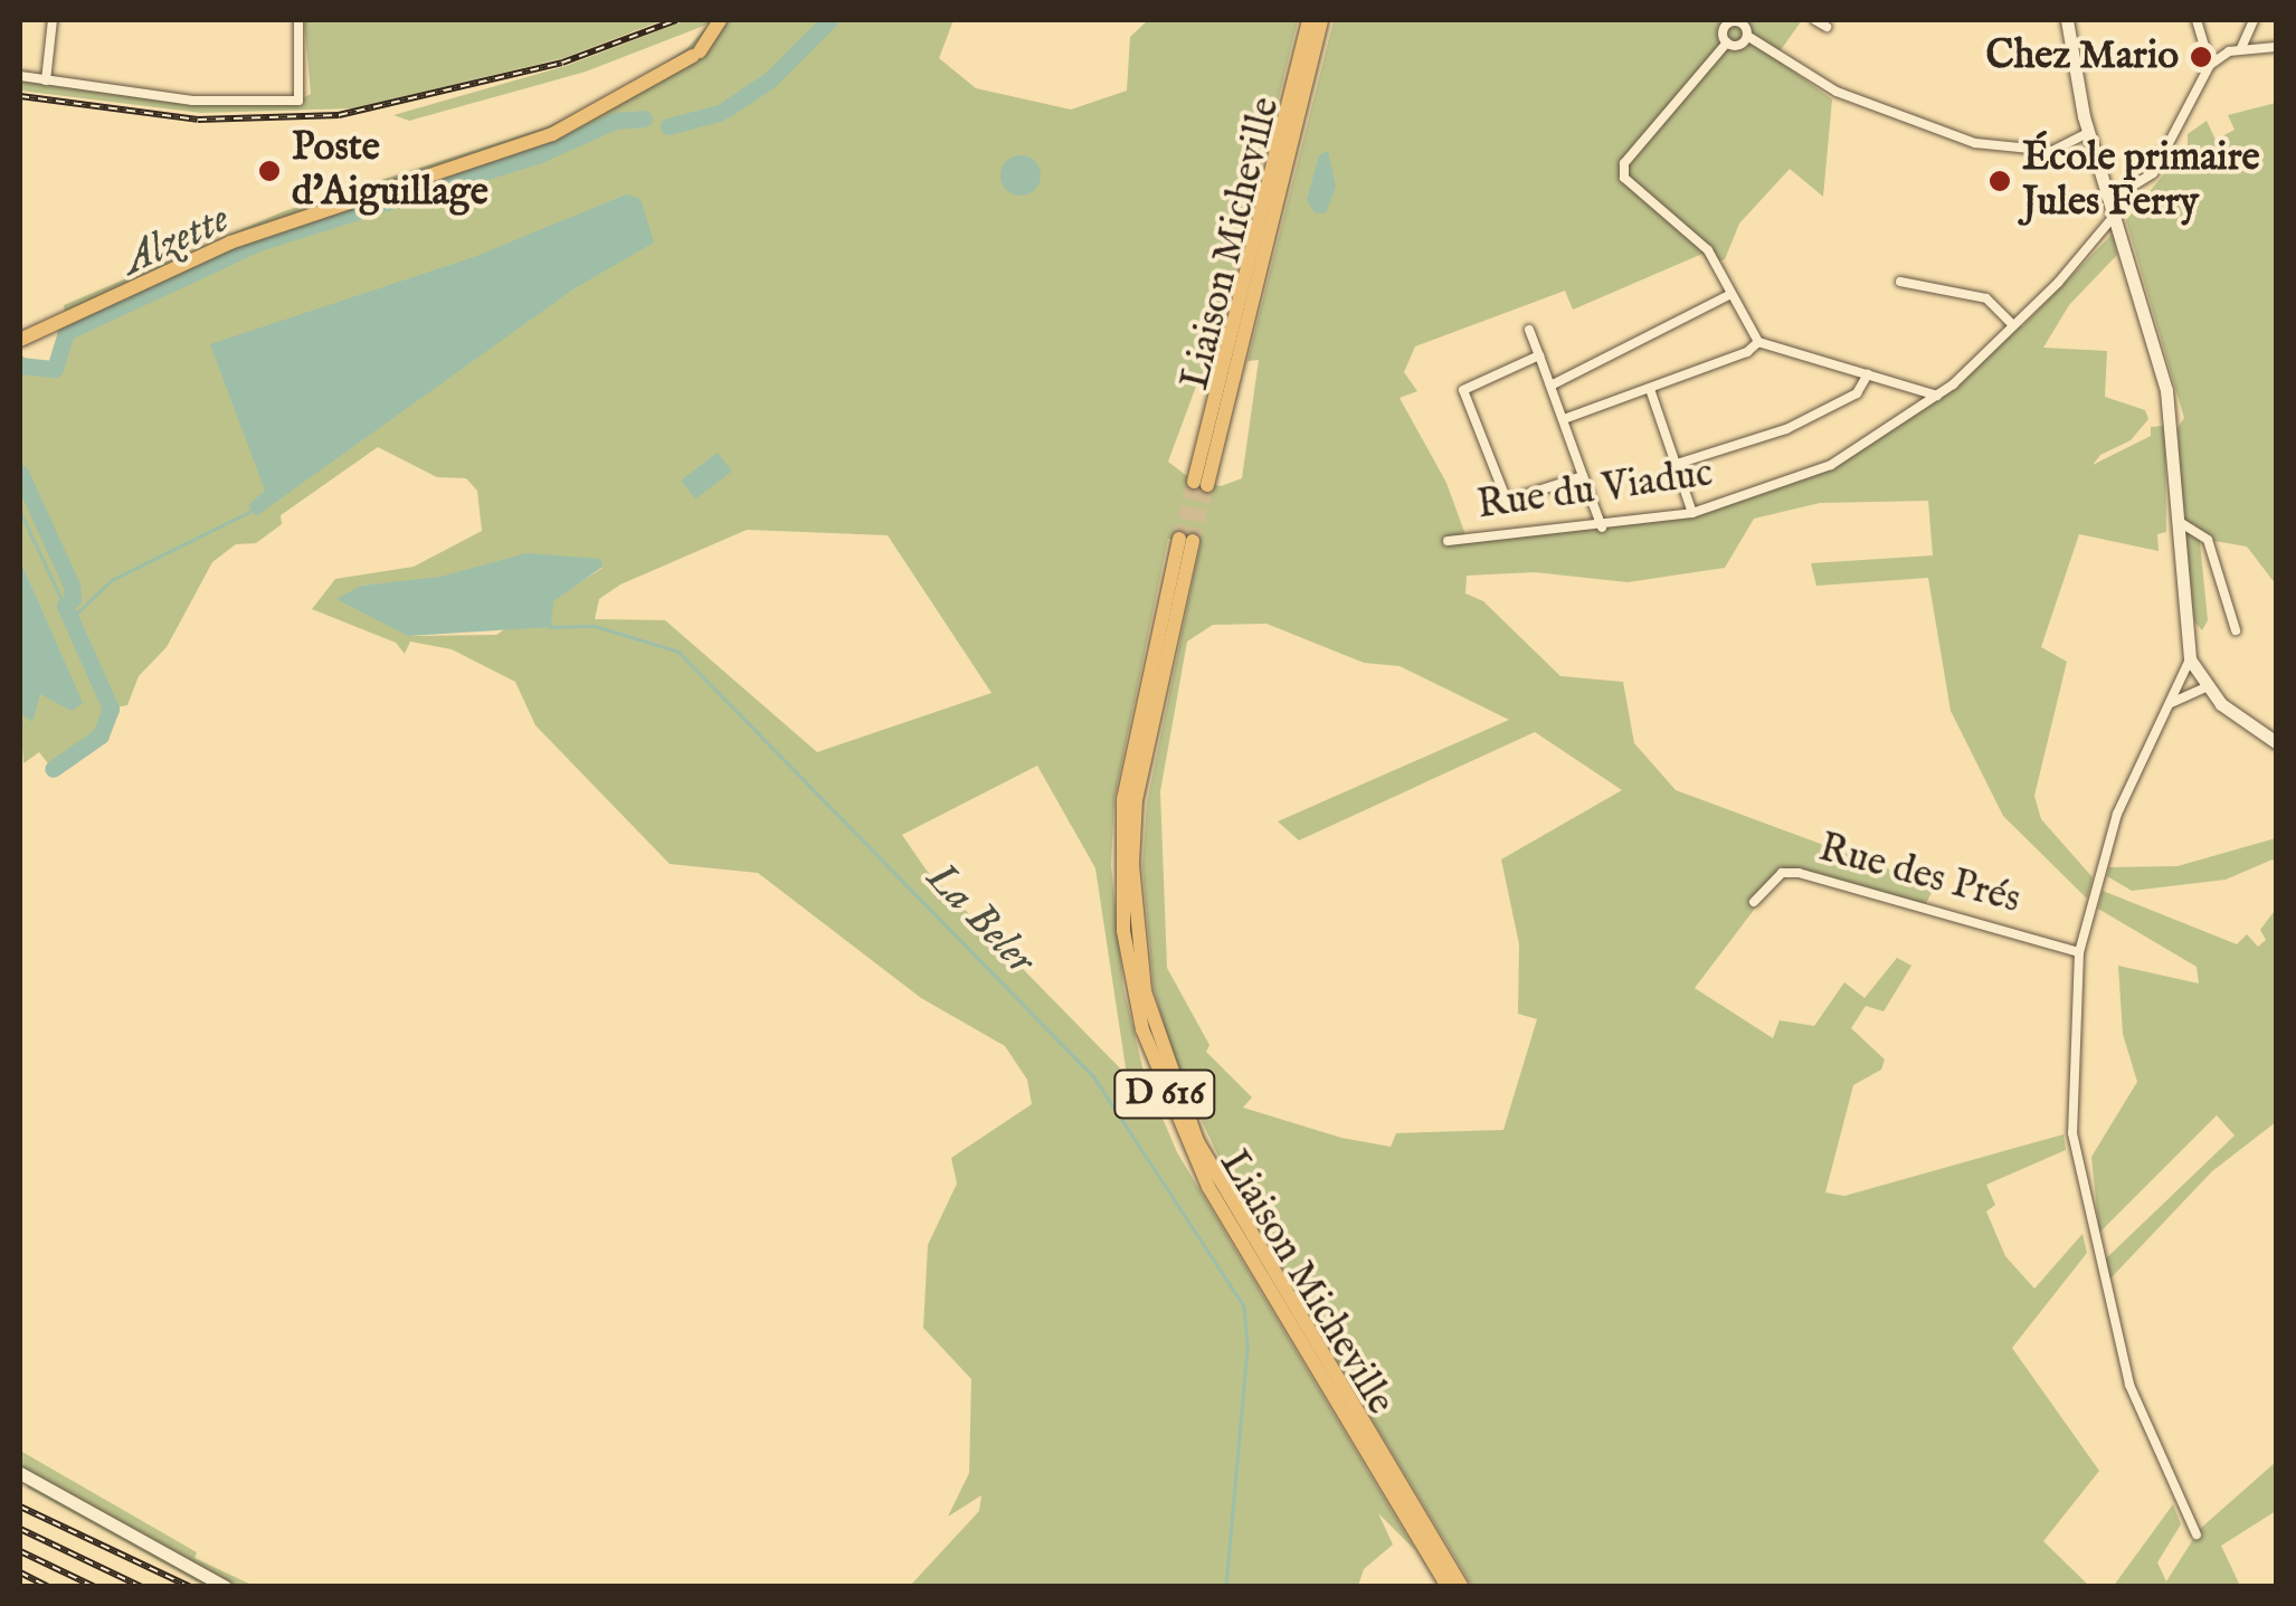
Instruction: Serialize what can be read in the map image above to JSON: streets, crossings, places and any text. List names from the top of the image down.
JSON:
{
  "streets": {
    "main road": ["Liaison Micheville", "D 616"],
    "street": ["Rue du Viaduc", "Rue des Prés"]
  },
  "water": ["Alzette", "La Beler"],
  "places": ["Chez Mario", "Poste d'Aiguillage", "École primaire Jules Ferry"]
}
